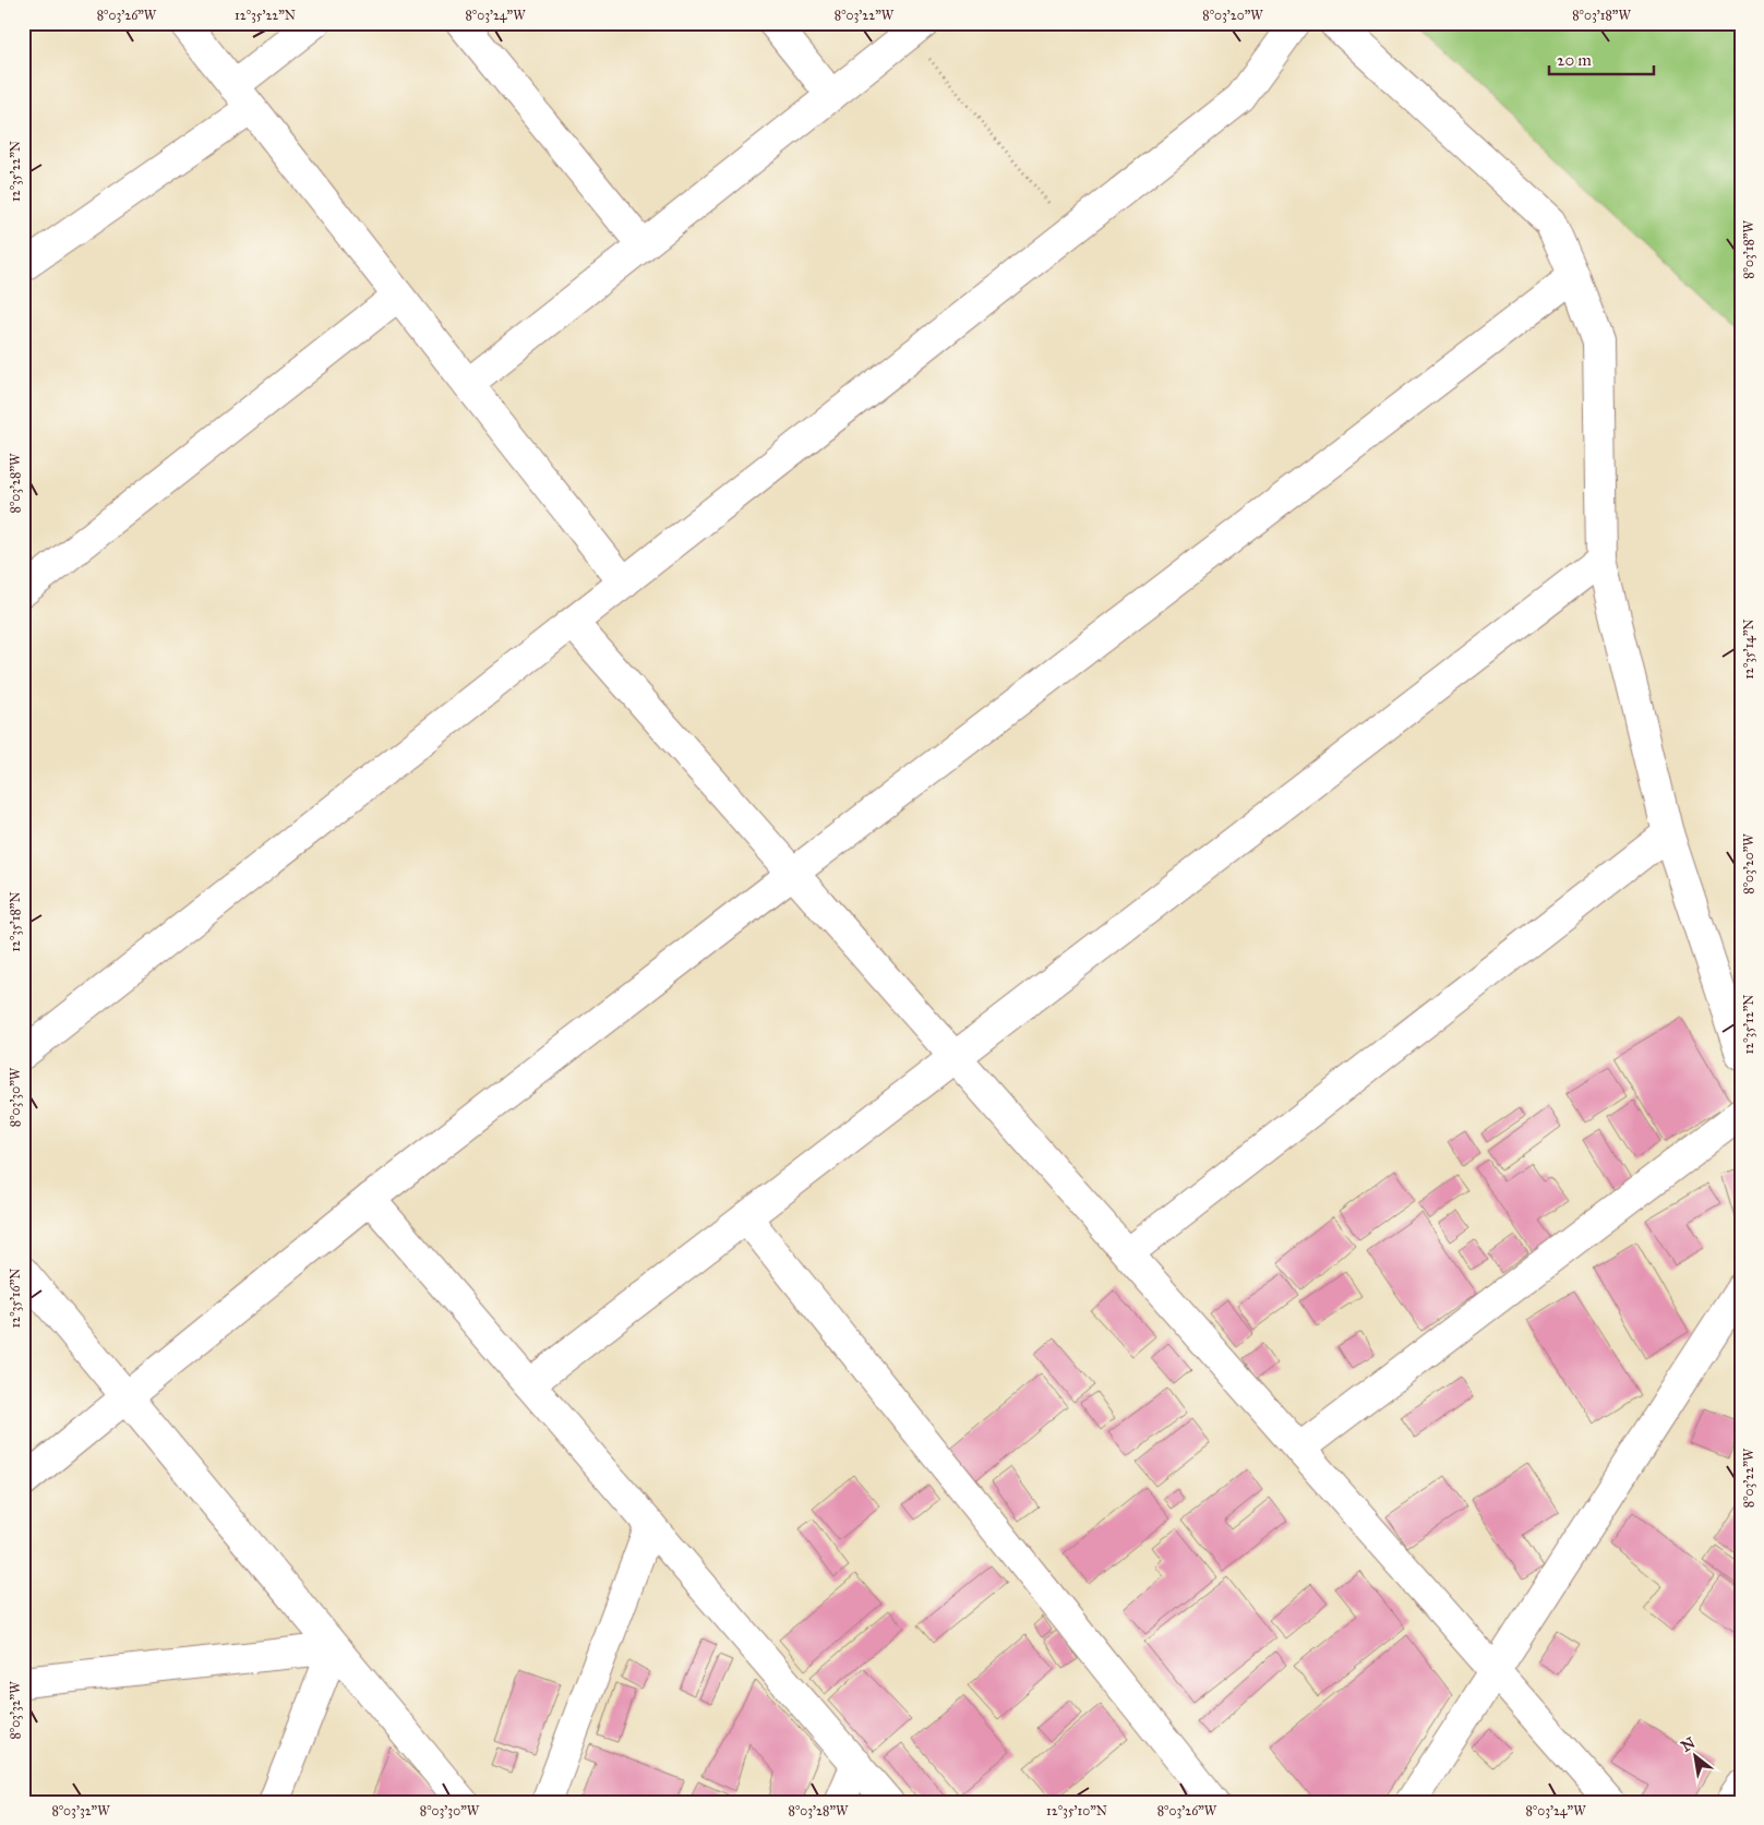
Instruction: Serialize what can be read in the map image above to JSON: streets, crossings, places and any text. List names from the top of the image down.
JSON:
{
  "scale_bar": "20 m",
  "north": "top left",
  "coordinates": [
    "8°03'26\"W",
    "12°35'22\"N",
    "8°03'24\"W",
    "8°03'22\"W",
    "8°03'20\"W",
    "8°03'18\"W",
    "8°03'28\"W",
    "12°35'14\"N",
    "12°35'18\"N",
    "12°35'12\"N",
    "8°03'30\"W",
    "12°35'16\"N",
    "8°03'32\"W",
    "12°35'10\"N"
  ]
}
